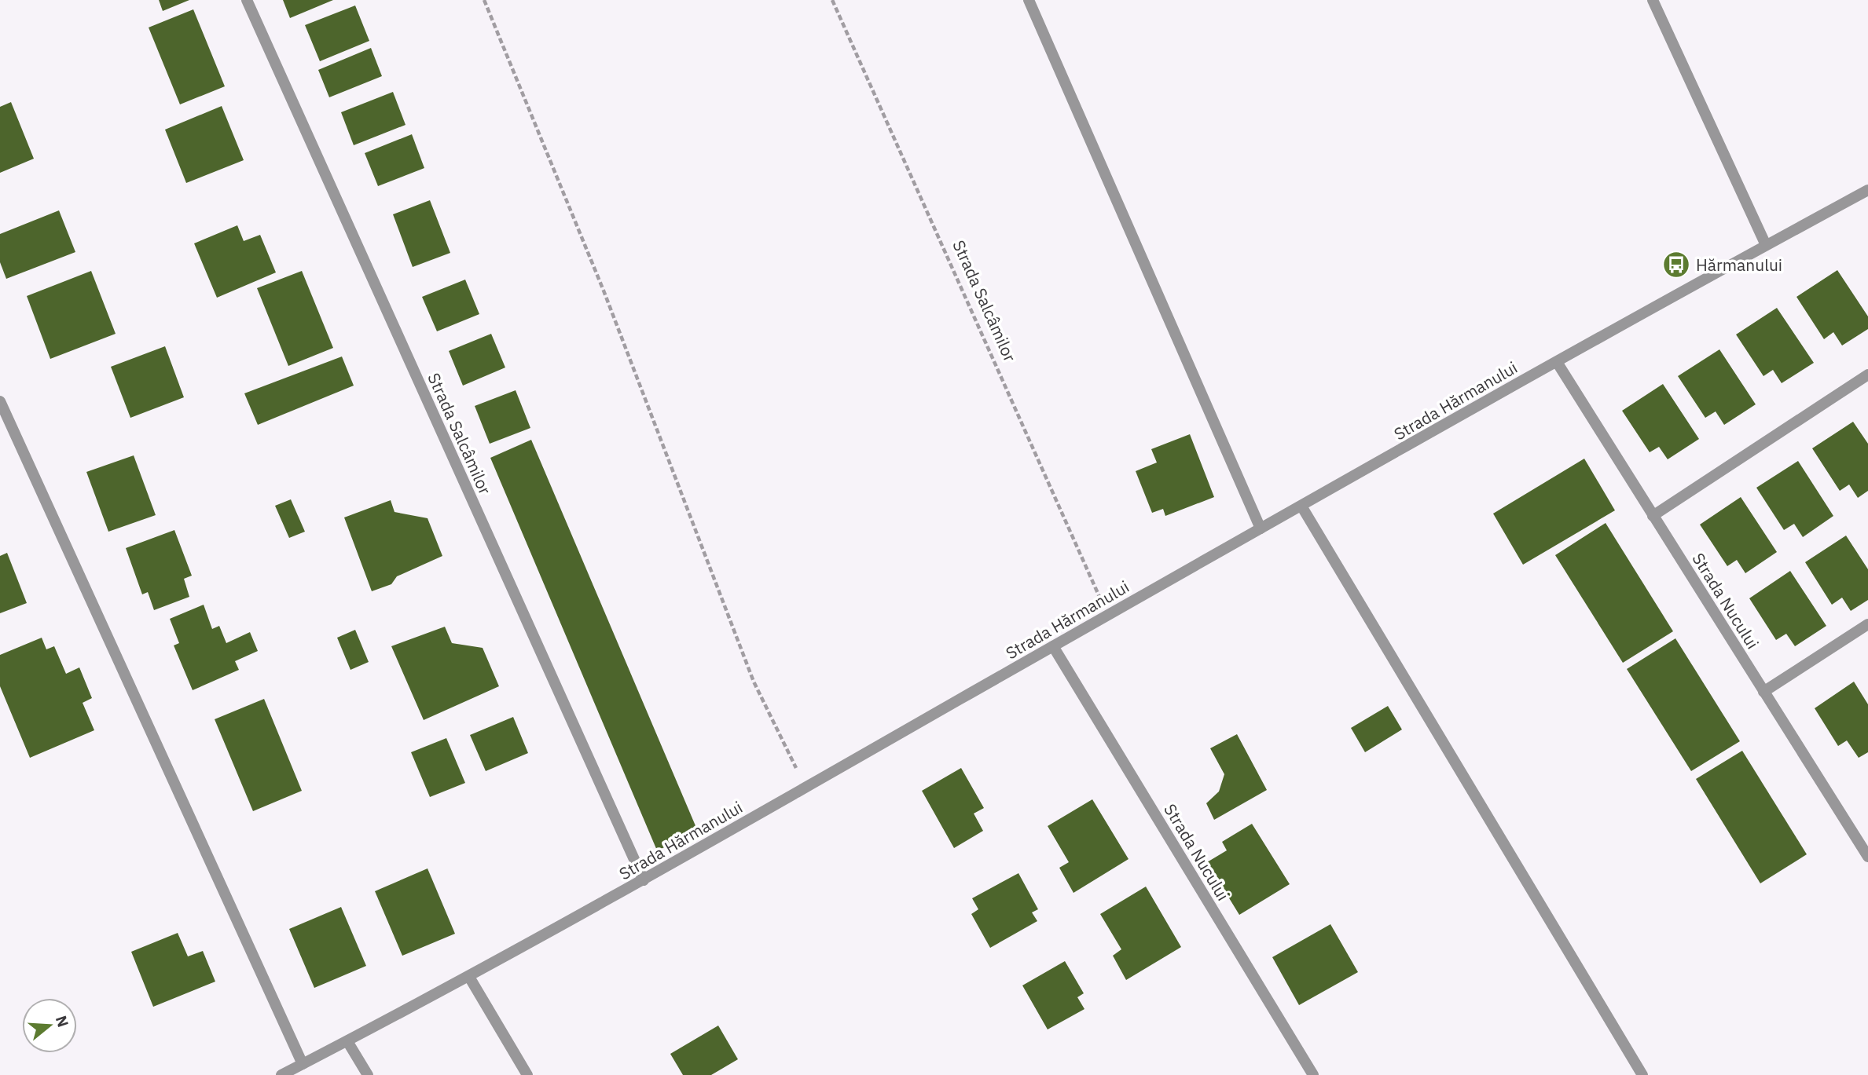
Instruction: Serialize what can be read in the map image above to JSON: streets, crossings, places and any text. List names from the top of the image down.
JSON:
{
  "streets": {
    "street": ["Strada Salcâmilor", "Strada Hărmanului", "Strada Nucului"]
  },
  "crossings": [
    ["Strada Salcâmilor", "Strada Hărmanului"],
    ["Strada Hărmanului", "Strada Nucului"]
  ],
  "places": {
    "bus stop": ["Hărmanului"]
  },
  "north": "right"
}
